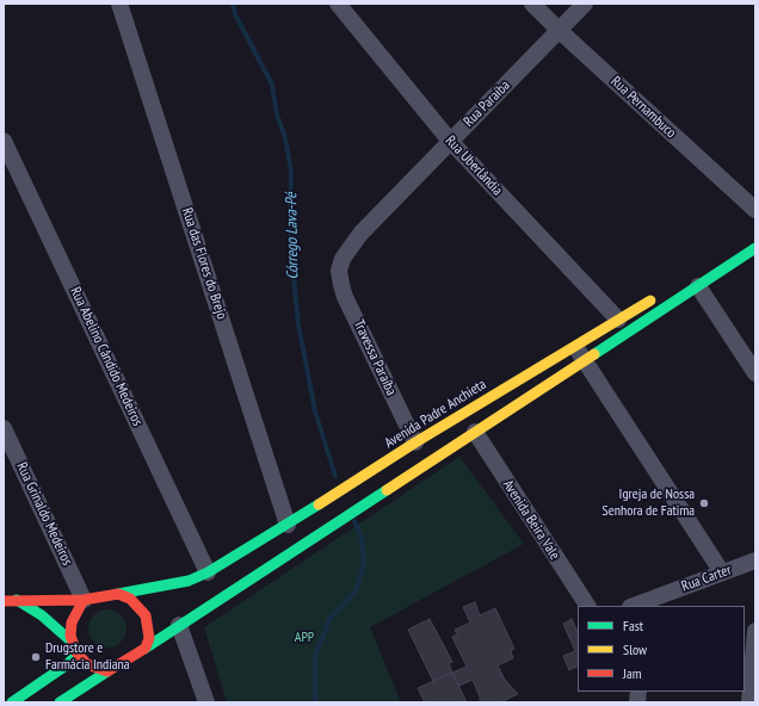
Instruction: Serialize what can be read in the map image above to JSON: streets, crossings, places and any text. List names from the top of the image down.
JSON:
{
  "streets": {
    "street": [
      "Rua Paraíba",
      "Rua Pernambuco",
      "Rua Uberlândia",
      "Rua das Flores do Brejo",
      "Rua Abelino Cândido Medeiros",
      "Travessa Paraíba",
      "Avenida Padre Anchieta",
      "Rua Grinaldo Medeiros",
      "Avenida Beira Vale",
      "Rua Carter"
    ]
  },
  "crossings": [
    ["Rua Paraíba", "Rua Pernambuco"],
    ["Rua Paraíba", "Rua Uberlândia"],
    ["Rua Paraíba", "Travessa Paraíba"],
    ["Rua Uberlândia", "Avenida Padre Anchieta"],
    ["Rua das Flores do Brejo", "Avenida Padre Anchieta"],
    ["Rua Abelino Cândido Medeiros", "Avenida Padre Anchieta"],
    ["Travessa Paraíba", "Avenida Padre Anchieta"],
    ["Avenida Padre Anchieta", "Rua Grinaldo Medeiros"]
  ],
  "water": ["Córrego Lava-Pé"],
  "parks": ["APP"],
  "places": ["Igreja de Nossa Senhora de Fatima", "Drugstore e Farmácia Indiana"],
  "legend": ["Fast", "Slow", "Jam"]
}
